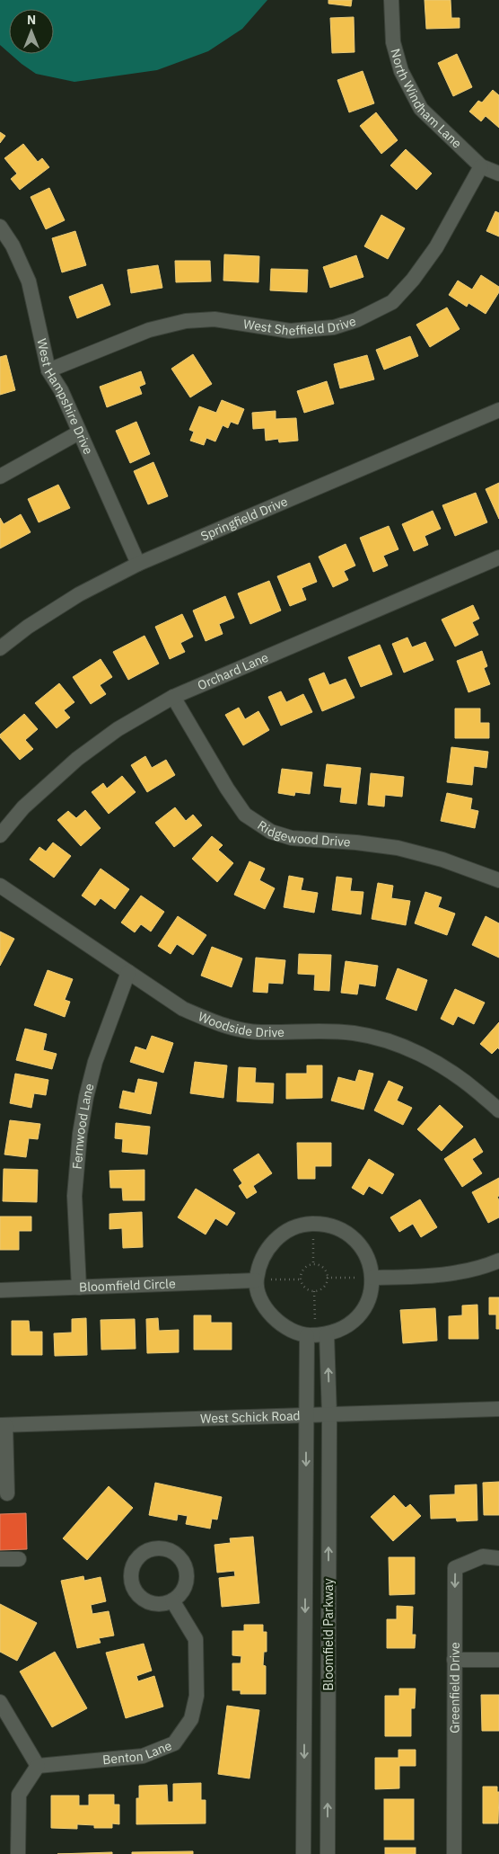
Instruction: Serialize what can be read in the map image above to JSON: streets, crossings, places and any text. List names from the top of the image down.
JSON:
{
  "streets": {
    "street": [
      "North Windham Lane",
      "West Sheffield Drive",
      "West Hampshire Drive",
      "Springfield Drive",
      "Orchard Lane",
      "Ridgewood Drive",
      "Woodside Drive",
      "Fernwood Lane",
      "Bloomfield Circle",
      "West Schick Road",
      "Bloomfield Parkway",
      "Greenfield Drive",
      "Benton Lane"
    ]
  },
  "crossings": [
    ["North Windham Lane", "West Sheffield Drive"],
    ["West Sheffield Drive", "West Hampshire Drive"],
    ["West Hampshire Drive", "Springfield Drive"],
    ["Orchard Lane", "Ridgewood Drive"],
    ["Woodside Drive", "Fernwood Lane"],
    ["Fernwood Lane", "Bloomfield Circle"],
    ["West Schick Road", "Bloomfield Parkway"]
  ],
  "north": "top"
}
